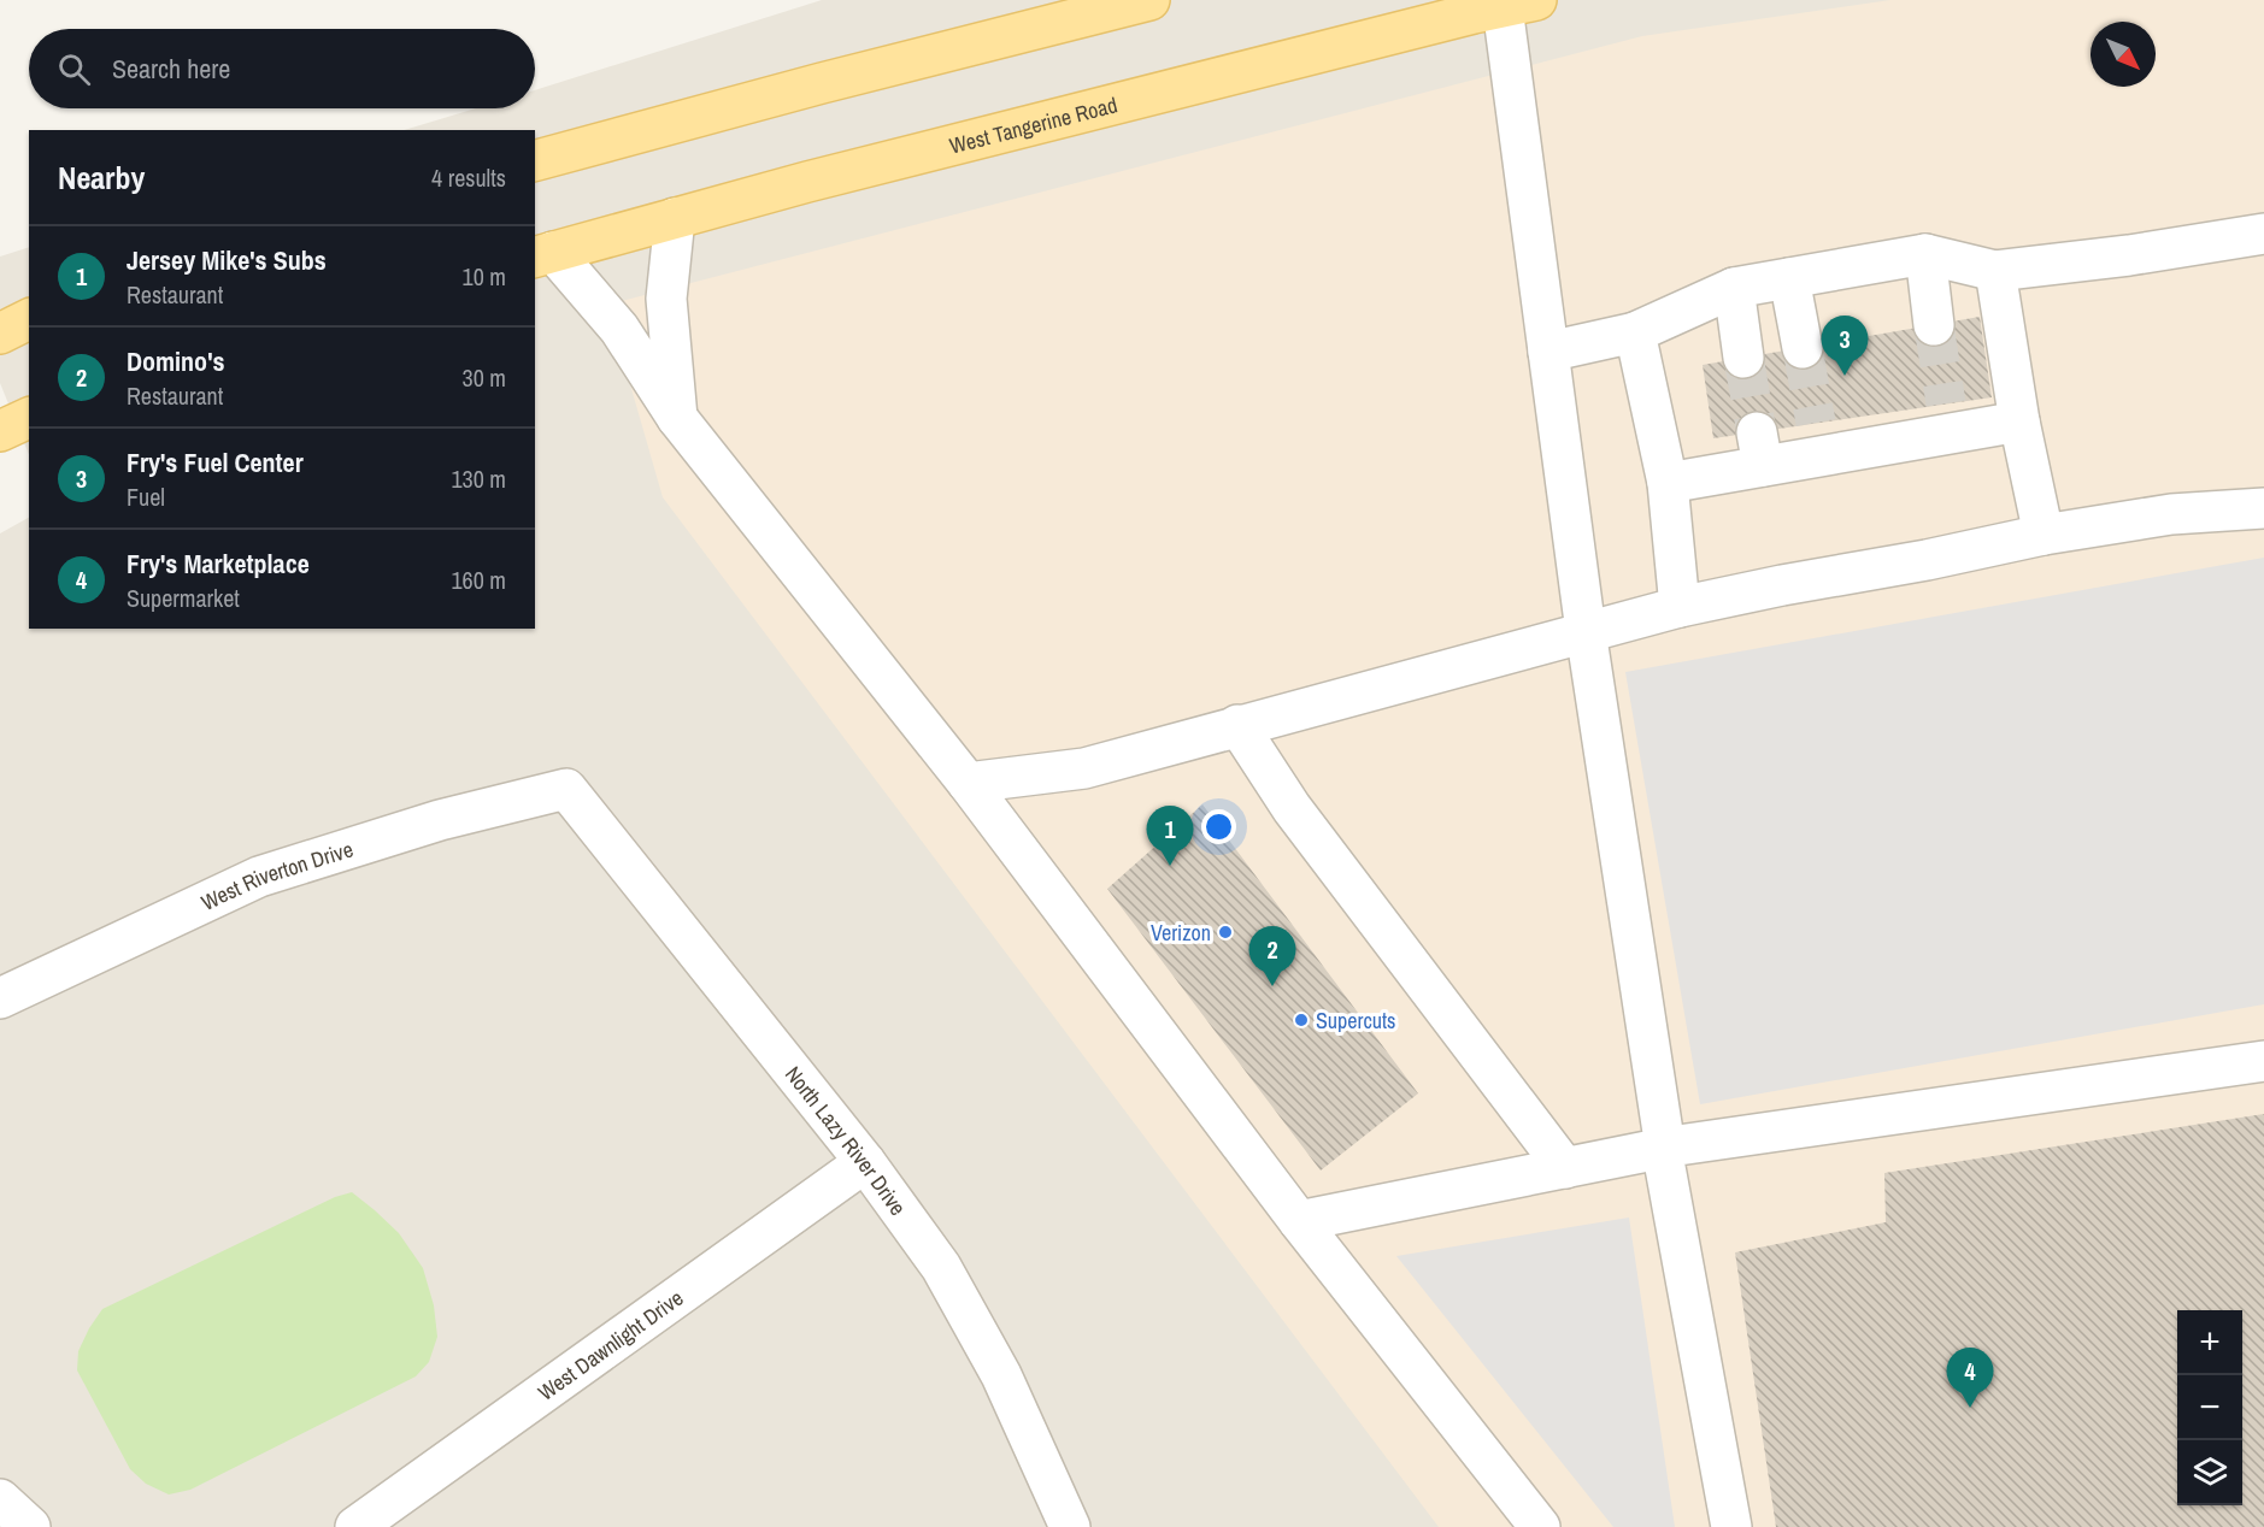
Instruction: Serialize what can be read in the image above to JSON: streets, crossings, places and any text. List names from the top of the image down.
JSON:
{
  "streets": {
    "main road": ["West Tangerine Road"],
    "street": ["West Riverton Drive", "North Lazy River Drive", "West Dawnlight Drive"]
  },
  "crossings": [
    ["West Riverton Drive", "North Lazy River Drive"],
    ["North Lazy River Drive", "West Dawnlight Drive"]
  ],
  "places": ["Verizon", "Supercuts"],
  "north": "bottom right",
  "page": {
    "search": "Search here",
    "heading": ["Nearby", "4 results"],
    "list": [
      {
        "mark": "1",
        "name": "Jersey Mike's Subs",
        "note": "Restaurant",
        "value": "10 m"
      },
      {
        "mark": "2",
        "name": "Domino's",
        "note": "Restaurant",
        "value": "30 m"
      },
      {
        "mark": "3",
        "name": "Fry's Fuel Center",
        "note": "Fuel",
        "value": "130 m"
      },
      {
        "mark": "4",
        "name": "Fry's Marketplace",
        "note": "Supermarket",
        "value": "160 m"
      }
    ],
    "pins": [
      "3",
      "1",
      "2",
      "4"
    ],
    "map_buttons": ["+", "−"]
  }
}
